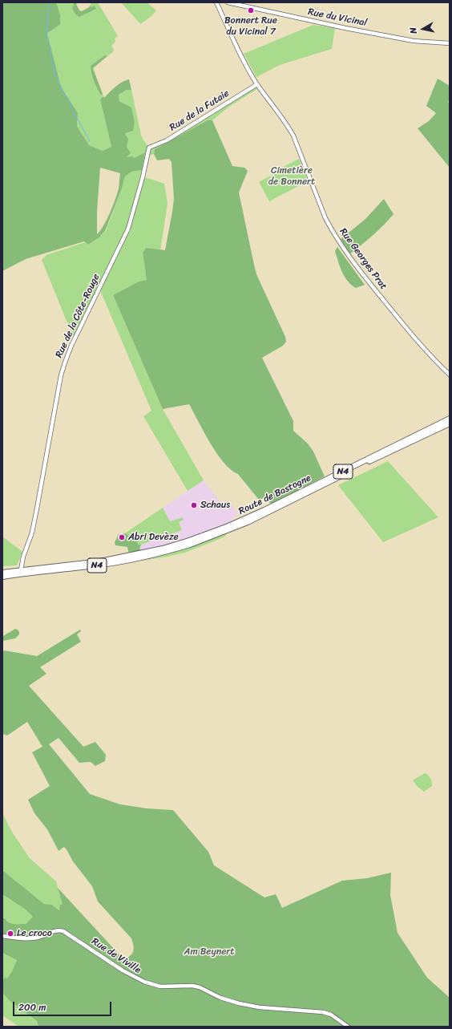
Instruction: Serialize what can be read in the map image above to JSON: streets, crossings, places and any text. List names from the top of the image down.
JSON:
{
  "streets": {
    "main road": ["N4", "Route de Bastogne"],
    "street": [
      "Rue du Vicinal",
      "Rue de la Futaie",
      "Rue Georges Prat",
      "Rue de la Côte-Rouge",
      "Rue de Viville"
    ]
  },
  "crossings": [
    ["Rue de la Futaie", "Rue Georges Prat"],
    ["Rue de la Futaie", "Rue de la Côte-Rouge"],
    ["Rue de la Côte-Rouge", "Route de Bastogne"]
  ],
  "parks": ["Cimetière de Bonnert", "Am Beynert"],
  "places": [
    "Bonnert Rue du Vicinal 7",
    "Schaus",
    "Abri Devèze",
    "Le croco"
  ],
  "scale_bar": "200 m",
  "north": "left"
}
